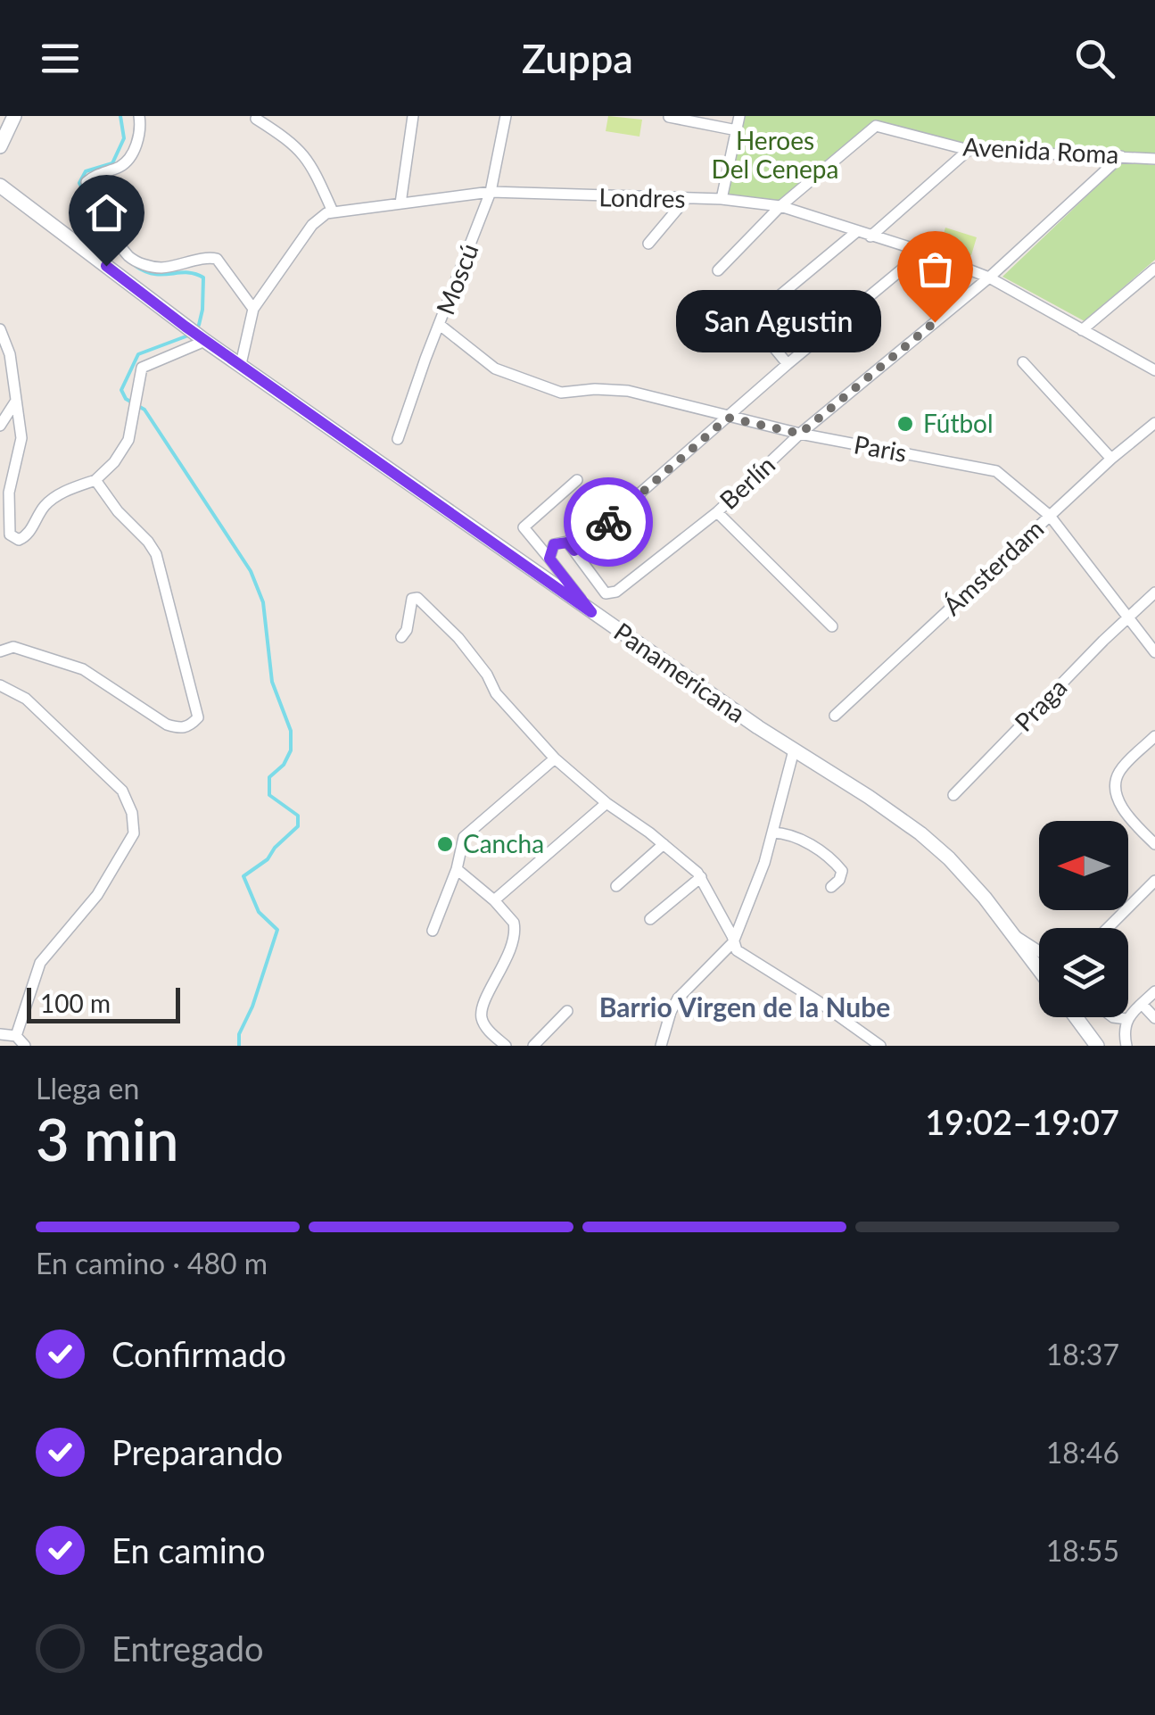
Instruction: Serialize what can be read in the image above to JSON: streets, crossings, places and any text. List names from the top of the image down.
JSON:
{
  "streets": {
    "main road": ["Panamericana"],
    "street": [
      "Avenida Roma",
      "Londres",
      "Moscú",
      "Paris",
      "Berlín",
      "Ámsterdam",
      "Praga"
    ]
  },
  "crossings": [
    ["Avenida Roma", "Londres"],
    ["Avenida Roma", "Berlín"],
    ["Londres", "Moscú"],
    ["Londres", "Berlín"],
    ["Moscú", "Paris"],
    ["Paris", "Berlín"],
    ["Paris", "Ámsterdam"],
    ["Paris", "Praga"]
  ],
  "districts": ["Barrio Virgen de la Nube"],
  "parks": ["Heroes Del Cenepa"],
  "places": ["San Agustin", "Fútbol", "Cancha"],
  "scale_bar": "100 m",
  "north": "left",
  "page": {
    "header": "Zuppa",
    "bubble": "San Agustin",
    "scale": "100 m",
    "heading": ["3 min", "Llega en", "19:02–19:07"],
    "bar": "En camino · 480 m",
    "list": [
      ["Confirmado", "18:37"],
      ["Preparando", "18:46"],
      ["En camino", "18:55"],
      "Entregado"
    ]
  }
}
